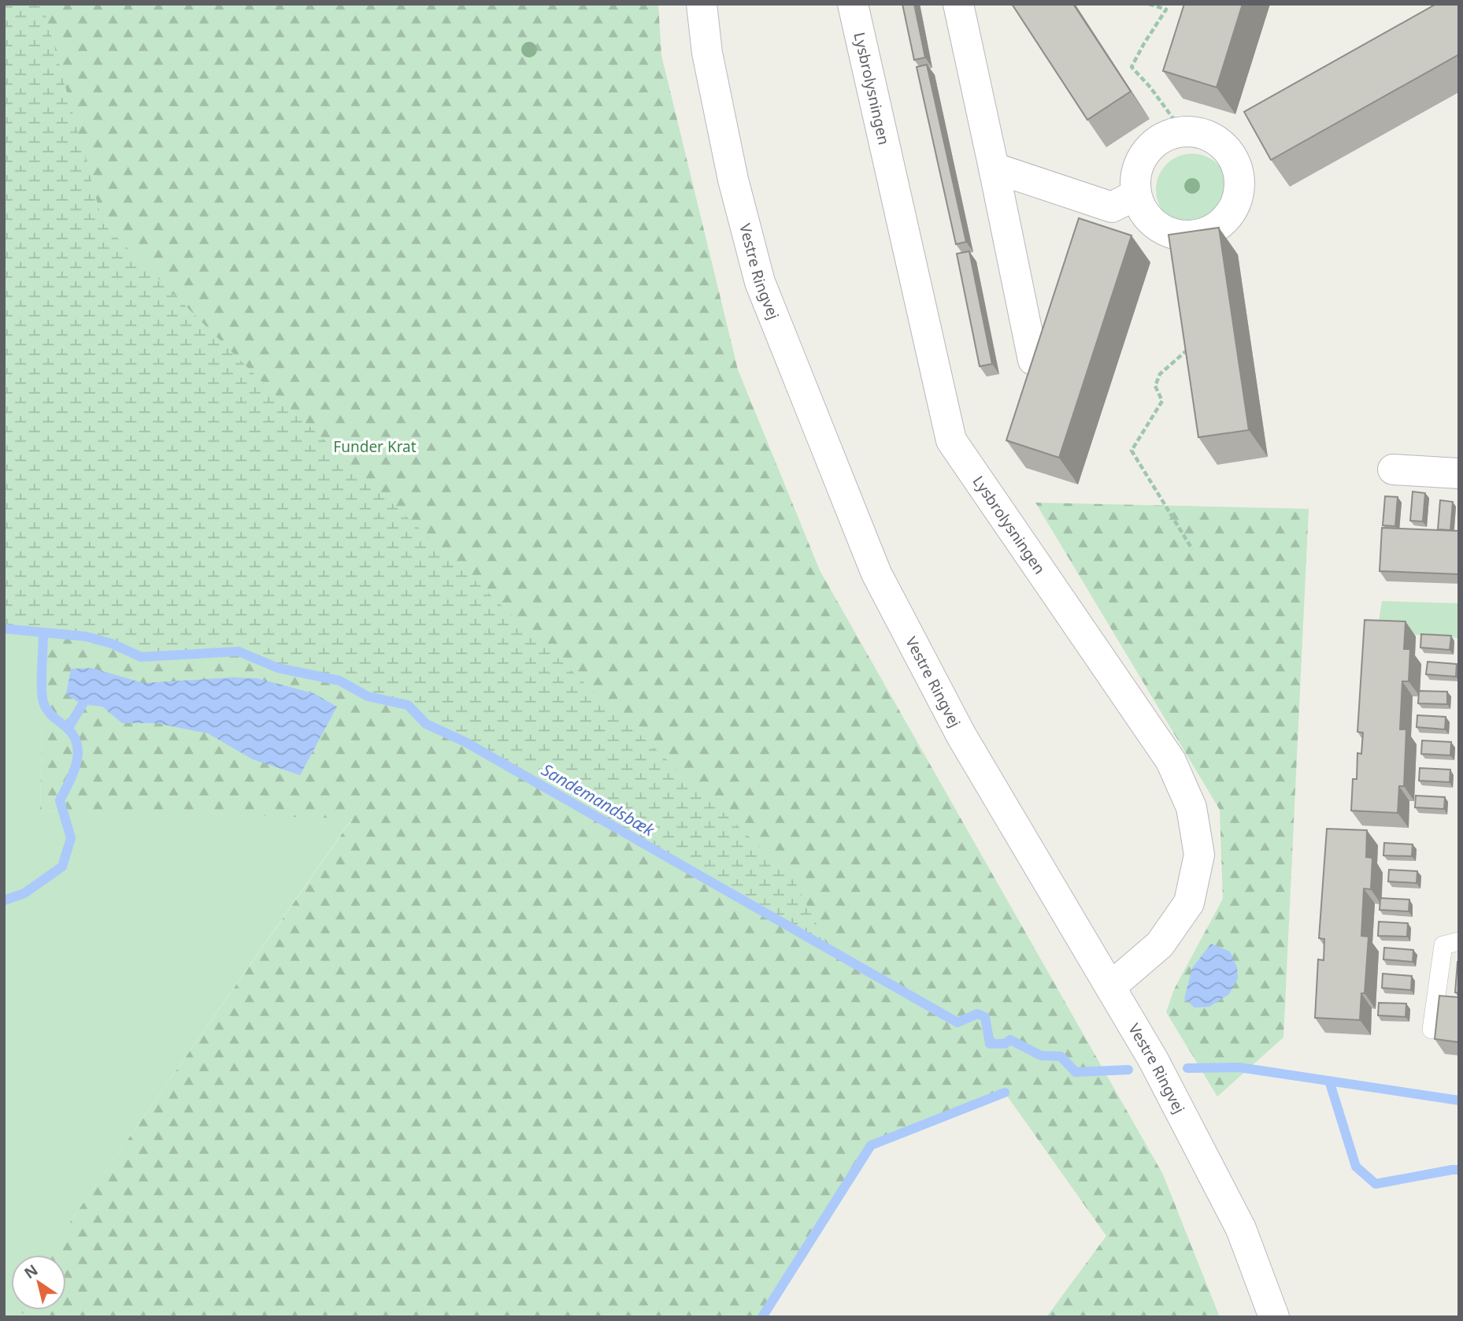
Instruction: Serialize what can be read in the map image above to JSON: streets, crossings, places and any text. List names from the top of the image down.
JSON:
{
  "streets": {
    "street": ["Lysbrolysningen", "Vestre Ringvej"]
  },
  "crossings": [
    ["Lysbrolysningen", "Vestre Ringvej"]
  ],
  "water": ["Sandemandsbæk"],
  "parks": ["Funder Krat"],
  "north": "top left"
}
